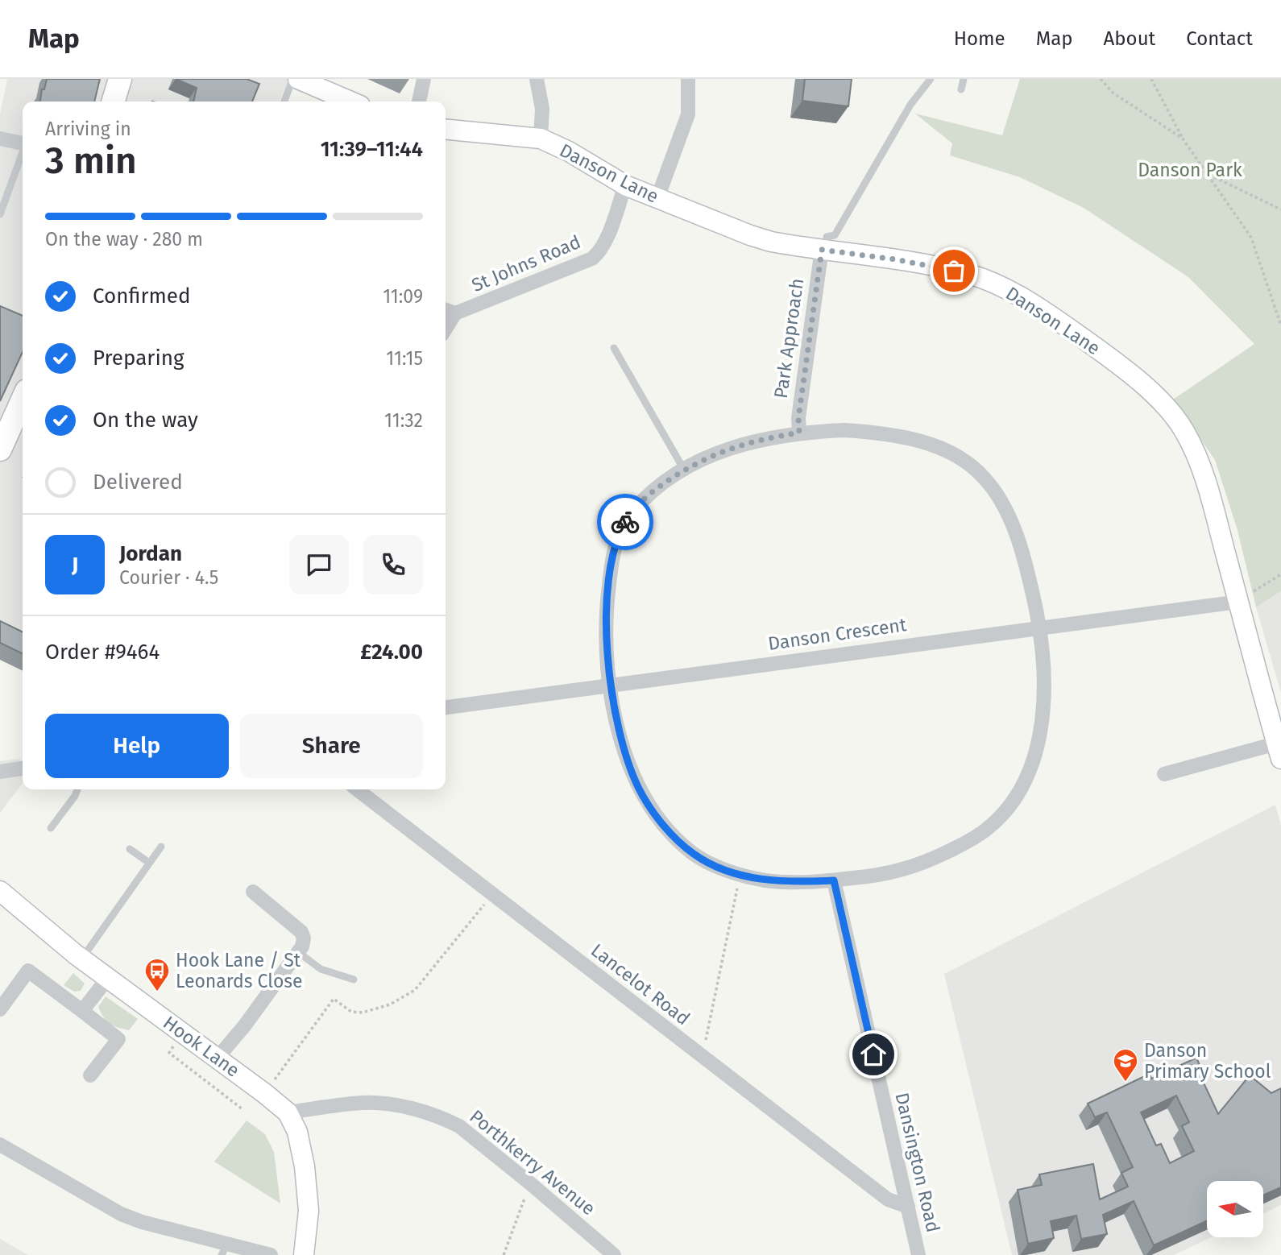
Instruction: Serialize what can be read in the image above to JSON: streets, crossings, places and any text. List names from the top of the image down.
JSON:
{
  "streets": {
    "street": [
      "Danson Lane",
      "St Johns Road",
      "Park Approach",
      "Danson Crescent",
      "Lancelot Road",
      "Hook Lane",
      "Porthkerry Avenue",
      "Dansington Road"
    ]
  },
  "crossings": [
    ["Danson Lane", "St Johns Road"],
    ["Danson Lane", "Park Approach"],
    ["Danson Lane", "Danson Crescent"],
    ["Lancelot Road", "Dansington Road"],
    ["Hook Lane", "Porthkerry Avenue"]
  ],
  "parks": ["Danson Park"],
  "places": {
    "bus stop": ["Hook Lane / St Leonards Close"],
    "school or university": ["Danson Primary School"]
  },
  "north": "left",
  "page": {
    "header": "Map",
    "nav": [
      "Home",
      "Map",
      "About",
      "Contact"
    ],
    "heading": ["3 min", "Arriving in", "11:39–11:44"],
    "panel": [
      "Jordan",
      "Courier · 4.5",
      "Order #9464",
      "£24.00"
    ],
    "bar": "On the way · 280 m",
    "list": [
      ["Confirmed", "11:09"],
      ["Preparing", "11:15"],
      ["On the way", "11:32"],
      "Delivered"
    ],
    "round": "J",
    "buttons": ["Help", "Share"]
  }
}
